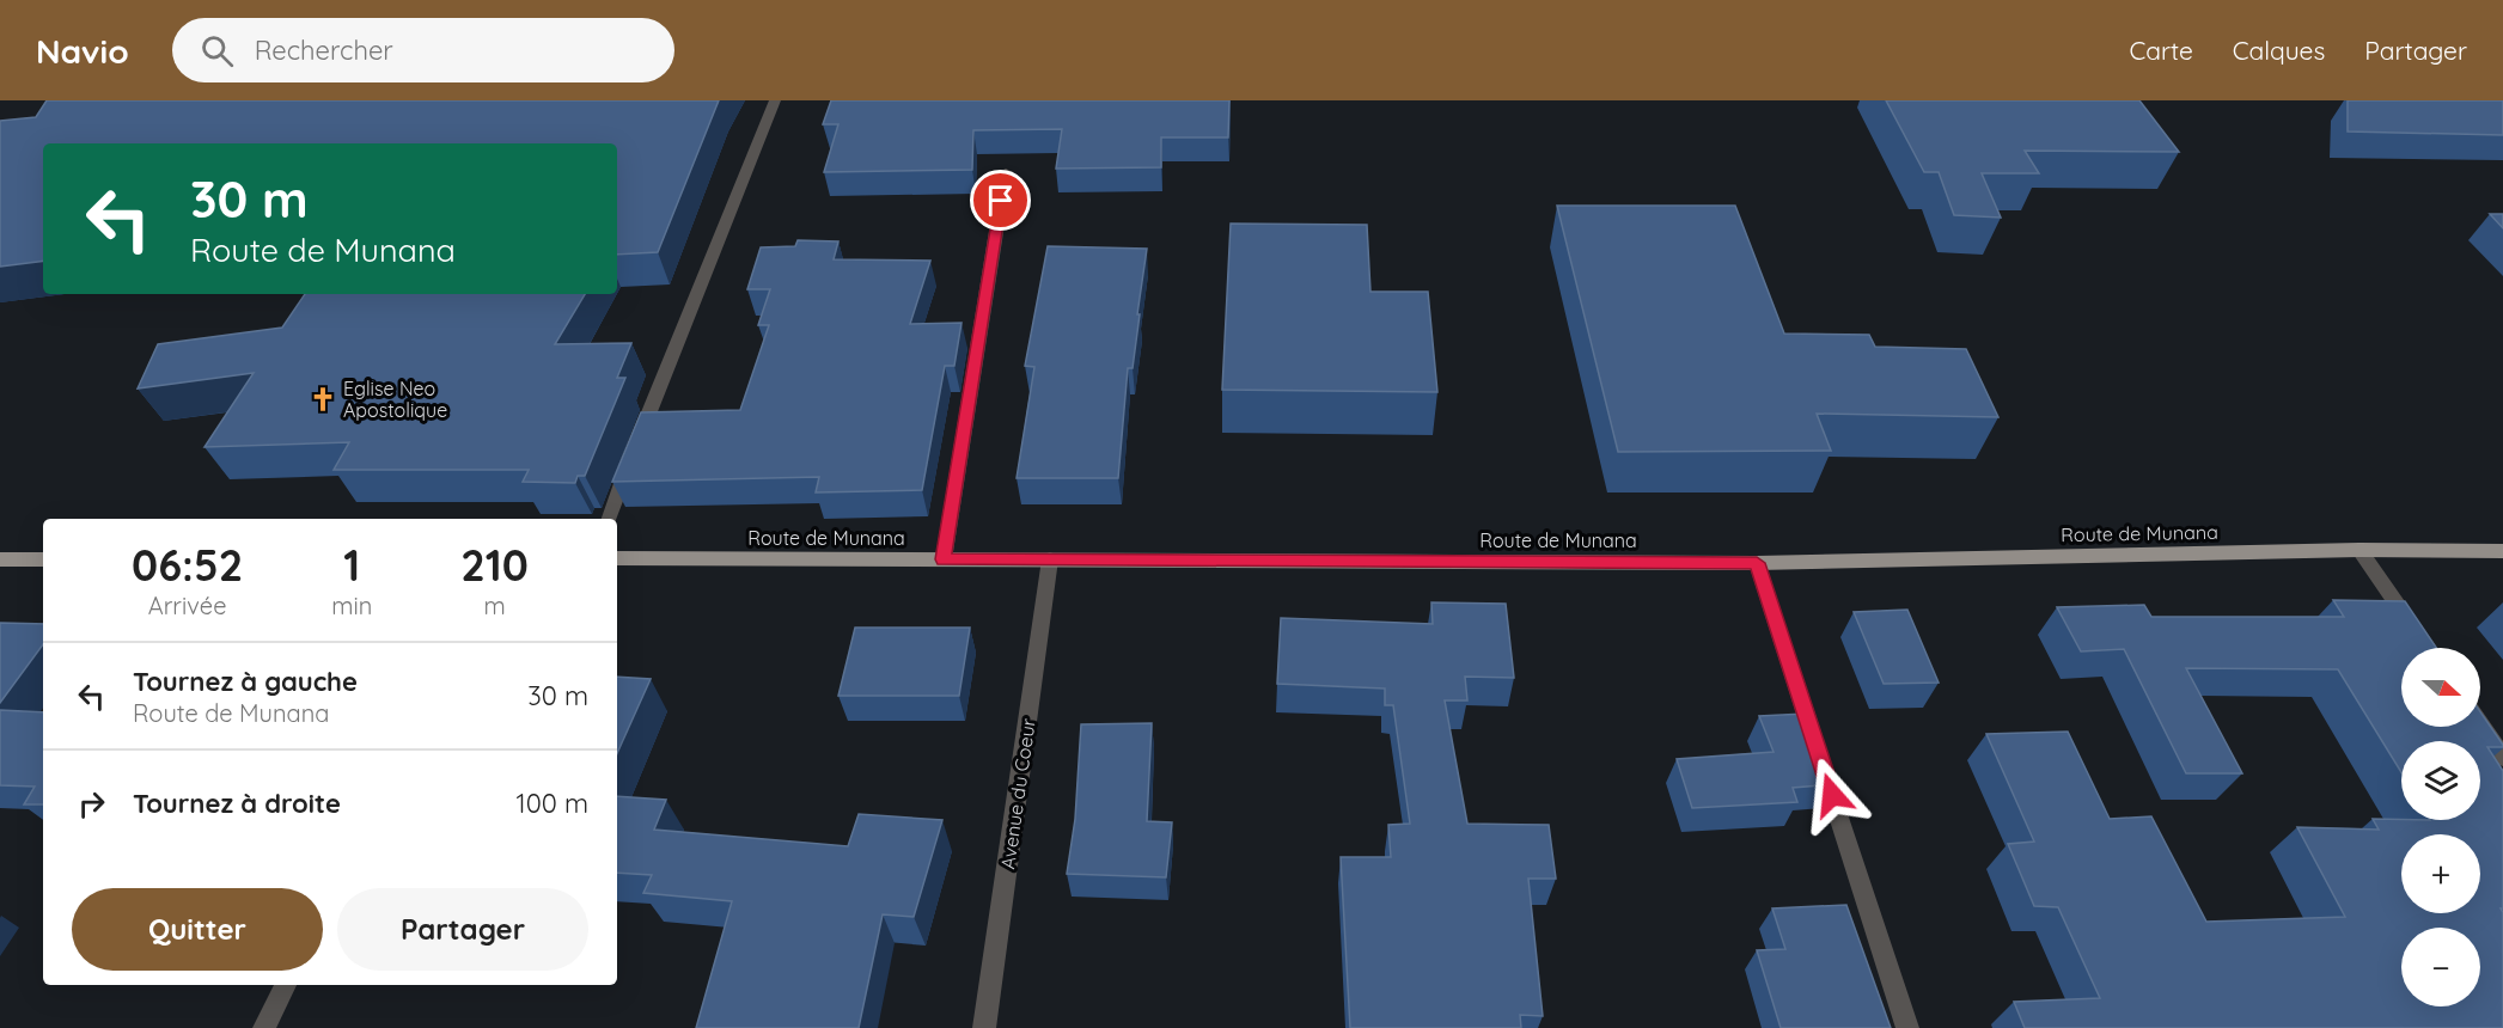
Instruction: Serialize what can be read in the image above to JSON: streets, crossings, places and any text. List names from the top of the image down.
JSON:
{
  "streets": {
    "main road": ["Route de Munana"],
    "street": ["Avenue du Coeur"]
  },
  "crossings": [
    ["Route de Munana", "Avenue du Coeur"]
  ],
  "places": {
    "church": ["Eglise Neo Apostolique"]
  },
  "north": "right",
  "page": {
    "header": "Navio",
    "search": "Rechercher",
    "nav": ["Carte", "Calques", "Partager"],
    "turn": ["30 m", "Route de Munana"],
    "eta": [
      "06:52",
      "Arrivée",
      "1",
      "min",
      "210",
      "m"
    ],
    "list": [
      {
        "name": "Tournez à gauche",
        "note": "Route de Munana",
        "value": "30 m"
      },
      {
        "name": "Tournez à droite",
        "value": "100 m"
      }
    ],
    "map_buttons": ["+", "−"],
    "buttons": ["Quitter", "Partager"]
  }
}
